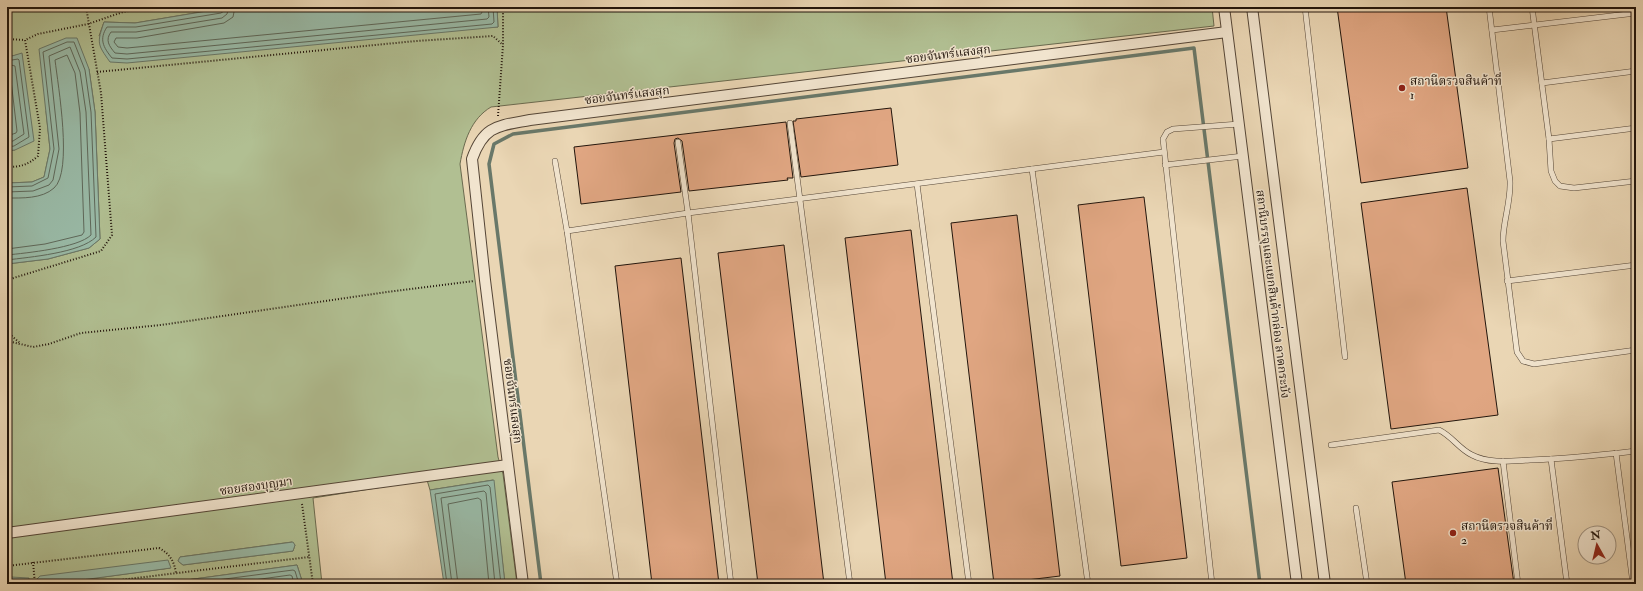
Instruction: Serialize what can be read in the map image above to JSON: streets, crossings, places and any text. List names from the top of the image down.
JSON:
{
  "streets": {
    "street": ["ซอยจันทร์แสงสุก", "สถานีบรรจุและแยกสินค้ากล่อง ลาดกระบัง", "ซอยสองบุญมา"]
  },
  "crossings": [
    ["ซอยจันทร์แสงสุก", "สถานีบรรจุและแยกสินค้ากล่อง ลาดกระบัง"],
    ["ซอยจันทร์แสงสุก", "ซอยสองบุญมา"]
  ],
  "places": ["สถานีตรวจสินค้าที่ 1", "สถานีตรวจสินค้าที่ 2"],
  "north": "top"
}
